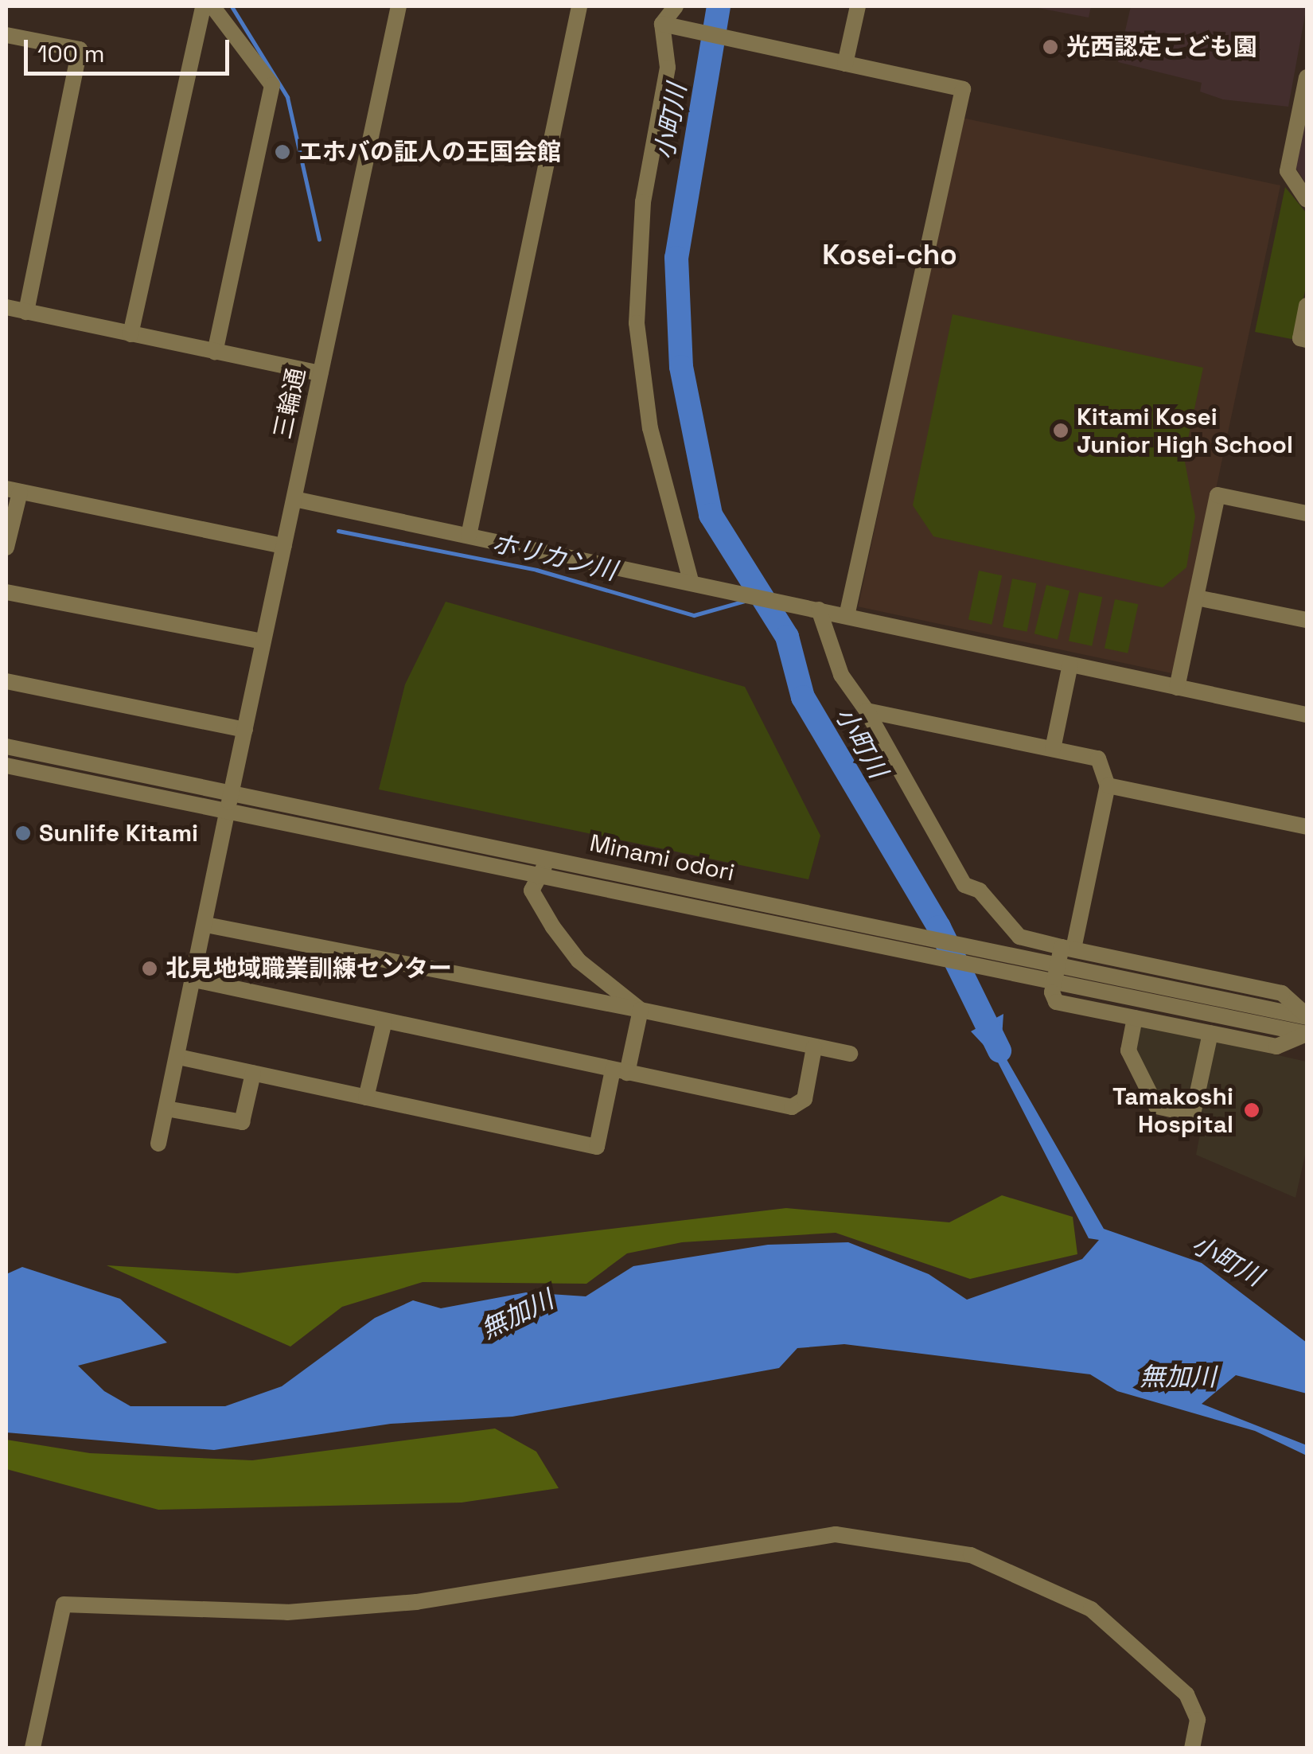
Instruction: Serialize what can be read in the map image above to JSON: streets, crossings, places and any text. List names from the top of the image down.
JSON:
{
  "streets": {
    "street": ["三輪通", "Minami odori"]
  },
  "crossings": [
    ["三輪通", "Minami odori"]
  ],
  "districts": ["Kosei-cho"],
  "water": ["小町川", "ホリカン川", "無加川"],
  "places": [
    "光西認定こども園",
    "エホバの証人の王国会館",
    "Kitami Kosei Junior High School",
    "Sunlife Kitami",
    "北見地域職業訓練センター",
    "Tamakoshi Hospital"
  ],
  "scale_bar": "100 m"
}
